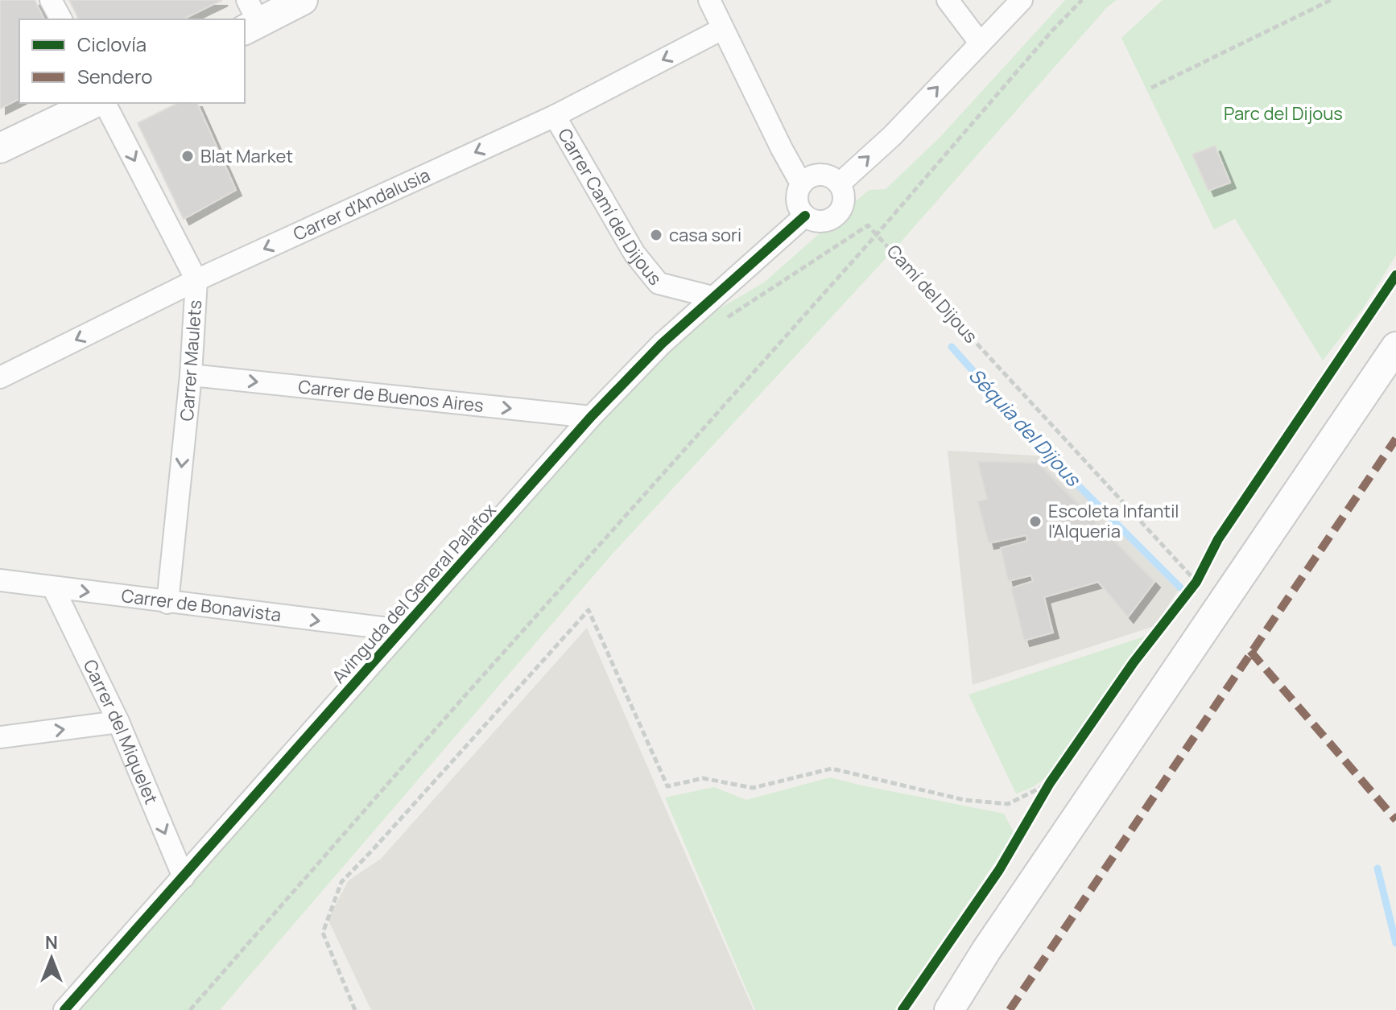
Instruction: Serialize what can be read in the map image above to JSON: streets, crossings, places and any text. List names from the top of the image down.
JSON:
{
  "streets": {
    "street": [
      "Carrer Camí del Dijous",
      "Carrer d'Andalusia",
      "Carrer Maulets",
      "Carrer de Buenos Aires",
      "Avinguda del General Palafox",
      "Carrer de Bonavista",
      "Carrer del Miquelet"
    ],
    "path": ["Camí del Dijous"]
  },
  "crossings": [
    ["Carrer Camí del Dijous", "Carrer d'Andalusia"],
    ["Carrer Camí del Dijous", "Avinguda del General Palafox"],
    ["Carrer d'Andalusia", "Carrer Maulets"],
    ["Carrer Maulets", "Carrer de Buenos Aires"],
    ["Carrer Maulets", "Carrer de Bonavista"],
    ["Carrer de Buenos Aires", "Avinguda del General Palafox"],
    ["Avinguda del General Palafox", "Carrer de Bonavista"],
    ["Avinguda del General Palafox", "Carrer del Miquelet"],
    ["Carrer de Bonavista", "Carrer del Miquelet"]
  ],
  "one_way": [
    "Carrer d'Andalusia",
    "Carrer Maulets",
    "Carrer de Buenos Aires",
    "Carrer de Bonavista",
    "Carrer del Miquelet"
  ],
  "water": ["Séquia del Dijous"],
  "parks": ["Parc del Dijous"],
  "places": ["Blat Market", "casa sori", "Escoleta Infantil l'Alqueria"],
  "legend": ["Ciclovía", "Sendero"],
  "north": "top"
}
